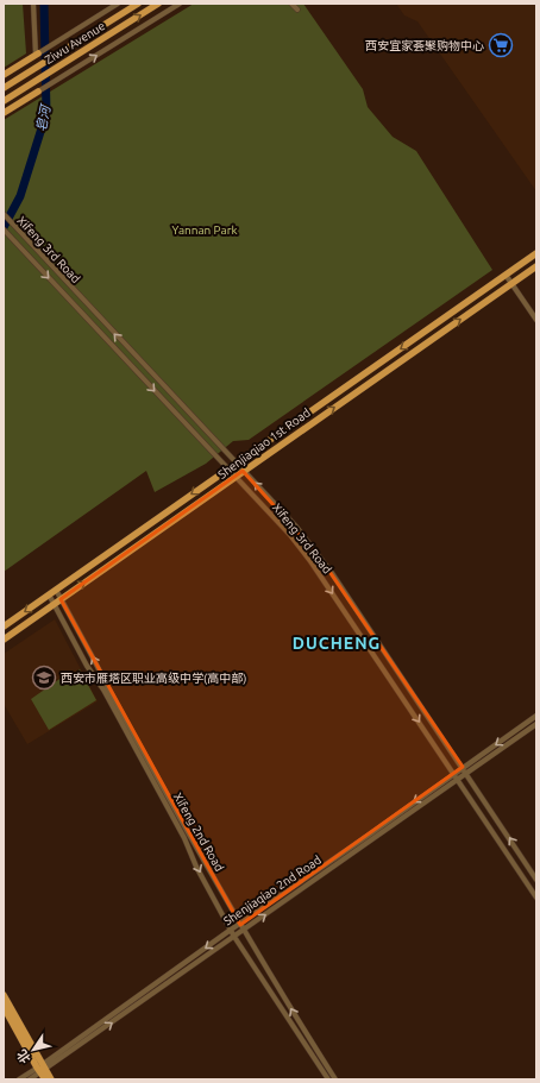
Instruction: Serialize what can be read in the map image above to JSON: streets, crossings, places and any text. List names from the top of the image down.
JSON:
{
  "streets": {
    "main road": ["Ziwu Avenue", "Shenjiaqiao 1st Road"],
    "street": ["Xifeng 3rd Road", "Xifeng 2nd Road", "Shenjiaqiao 2nd Road"]
  },
  "crossings": [
    ["Xifeng 3rd Road", "Shenjiaqiao 1st Road"],
    ["Xifeng 3rd Road", "Shenjiaqiao 2nd Road"],
    ["Shenjiaqiao 1st Road", "Xifeng 2nd Road"],
    ["Xifeng 2nd Road", "Shenjiaqiao 2nd Road"]
  ],
  "one_way": ["Ziwu Avenue"],
  "districts": ["DUCHENG"],
  "water": ["皂河"],
  "parks": ["Yannan Park"],
  "places": {
    "supermarket": ["西安宜家荟聚购物中心"],
    "school or university": ["西安市雁塔区职业高级中学(高中部)"]
  },
  "north": "bottom left"
}
